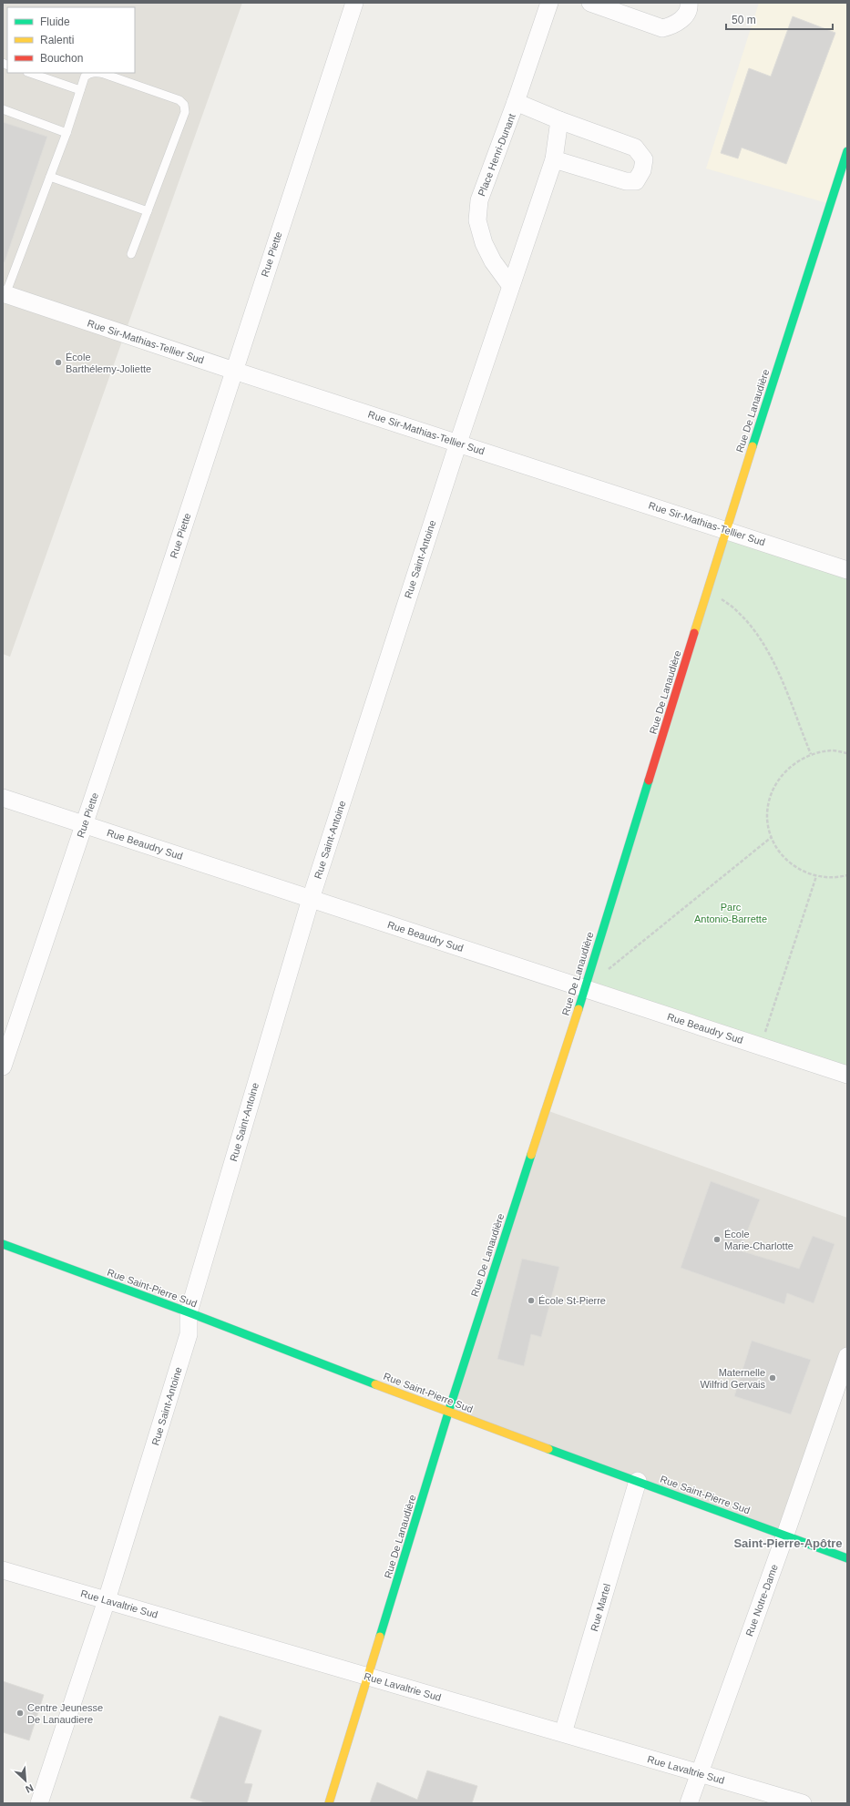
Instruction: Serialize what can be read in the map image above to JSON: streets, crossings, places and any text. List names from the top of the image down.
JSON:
{
  "streets": {
    "street": [
      "Place Henri-Dunant",
      "Rue Piette",
      "Rue Sir-Mathias-Tellier Sud",
      "Rue De Lanaudière",
      "Rue Saint-Antoine",
      "Rue Beaudry Sud",
      "Rue Saint-Pierre Sud",
      "Rue Notre-Dame",
      "Rue Lavaltrie Sud",
      "Rue Martel"
    ]
  },
  "crossings": [
    ["Rue Piette", "Rue Sir-Mathias-Tellier Sud"],
    ["Rue Piette", "Rue Beaudry Sud"],
    ["Rue Sir-Mathias-Tellier Sud", "Rue De Lanaudière"],
    ["Rue Sir-Mathias-Tellier Sud", "Rue Saint-Antoine"],
    ["Rue De Lanaudière", "Rue Beaudry Sud"],
    ["Rue De Lanaudière", "Rue Saint-Pierre Sud"],
    ["Rue De Lanaudière", "Rue Lavaltrie Sud"],
    ["Rue Saint-Antoine", "Rue Beaudry Sud"],
    ["Rue Saint-Antoine", "Rue Saint-Pierre Sud"],
    ["Rue Saint-Antoine", "Rue Lavaltrie Sud"],
    ["Rue Saint-Pierre Sud", "Rue Notre-Dame"],
    ["Rue Saint-Pierre Sud", "Rue Martel"],
    ["Rue Notre-Dame", "Rue Lavaltrie Sud"],
    ["Rue Lavaltrie Sud", "Rue Martel"]
  ],
  "districts": ["Saint-Pierre-Apôtre"],
  "parks": ["Parc Antonio-Barrette"],
  "places": [
    "École Barthélemy-Joliette",
    "École Marie-Charlotte",
    "École St-Pierre",
    "Maternelle Wilfrid Gervais",
    "Centre Jeunesse De Lanaudiere"
  ],
  "legend": ["Fluide", "Ralenti", "Bouchon"],
  "scale_bar": "50 m",
  "north": "bottom right"
}
